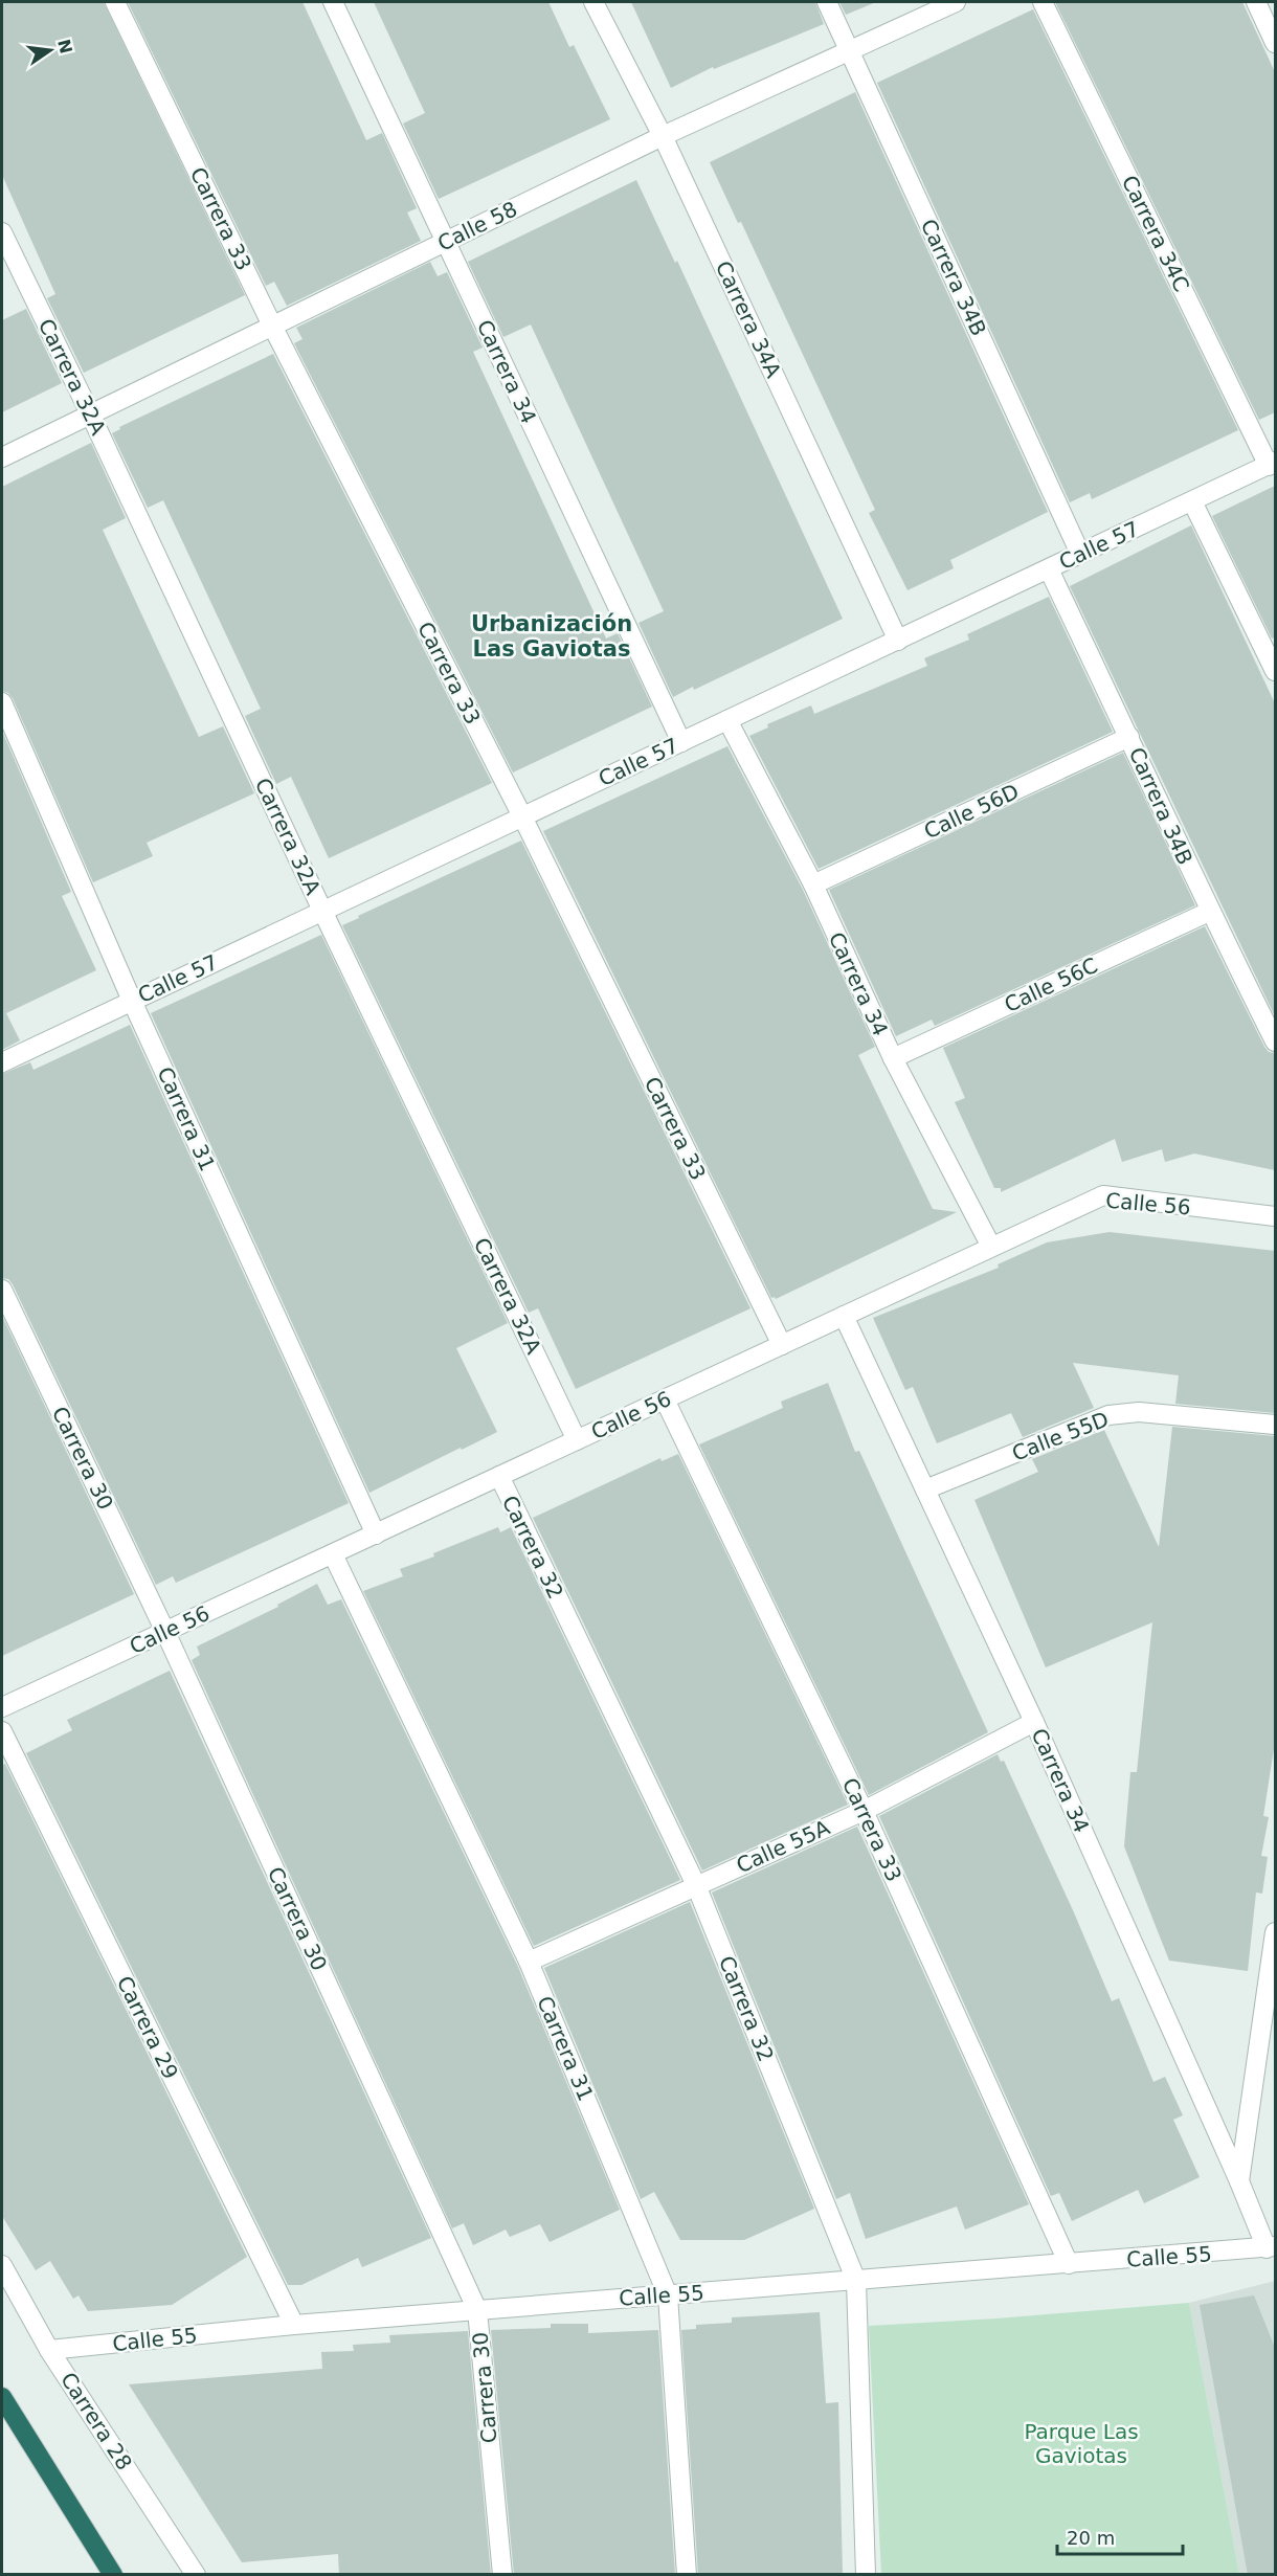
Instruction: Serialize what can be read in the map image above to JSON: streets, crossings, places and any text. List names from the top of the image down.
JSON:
{
  "streets": {
    "street": [
      "Carrera 33",
      "Calle 58",
      "Carrera 34C",
      "Carrera 34B",
      "Carrera 34A",
      "Carrera 34",
      "Carrera 32A",
      "Calle 57",
      "Calle 56D",
      "Calle 56C",
      "Carrera 31",
      "Calle 56",
      "Calle 55D",
      "Carrera 30",
      "Carrera 32",
      "Calle 55A",
      "Carrera 29",
      "Calle 55",
      "Carrera 28"
    ]
  },
  "crossings": [
    ["Carrera 33", "Calle 58"],
    ["Carrera 33", "Calle 57"],
    ["Carrera 33", "Calle 56"],
    ["Carrera 33", "Calle 55A"],
    ["Carrera 33", "Calle 55"],
    ["Calle 58", "Carrera 34B"],
    ["Calle 58", "Carrera 34A"],
    ["Calle 58", "Carrera 34"],
    ["Calle 58", "Carrera 32A"],
    ["Carrera 34C", "Calle 57"],
    ["Carrera 34B", "Calle 57"],
    ["Carrera 34B", "Calle 56D"],
    ["Carrera 34B", "Calle 56C"],
    ["Carrera 34A", "Calle 57"],
    ["Carrera 34", "Calle 57"],
    ["Carrera 34", "Calle 56D"],
    ["Carrera 34", "Calle 56C"],
    ["Carrera 34", "Calle 56"],
    ["Carrera 34", "Calle 55D"],
    ["Carrera 34", "Calle 55A"],
    ["Carrera 34", "Calle 55"],
    ["Carrera 32A", "Calle 57"],
    ["Carrera 32A", "Calle 56"],
    ["Calle 57", "Carrera 31"],
    ["Carrera 31", "Calle 56"],
    ["Carrera 31", "Calle 55A"],
    ["Carrera 31", "Calle 55"],
    ["Calle 56", "Carrera 30"],
    ["Calle 56", "Carrera 32"],
    ["Carrera 30", "Calle 55"],
    ["Carrera 32", "Calle 55A"],
    ["Carrera 32", "Calle 55"],
    ["Carrera 29", "Calle 55"],
    ["Calle 55", "Carrera 28"]
  ],
  "districts": ["Urbanización Las Gaviotas"],
  "parks": ["Parque Las Gaviotas"],
  "scale_bar": "20 m",
  "north": "right"
}
